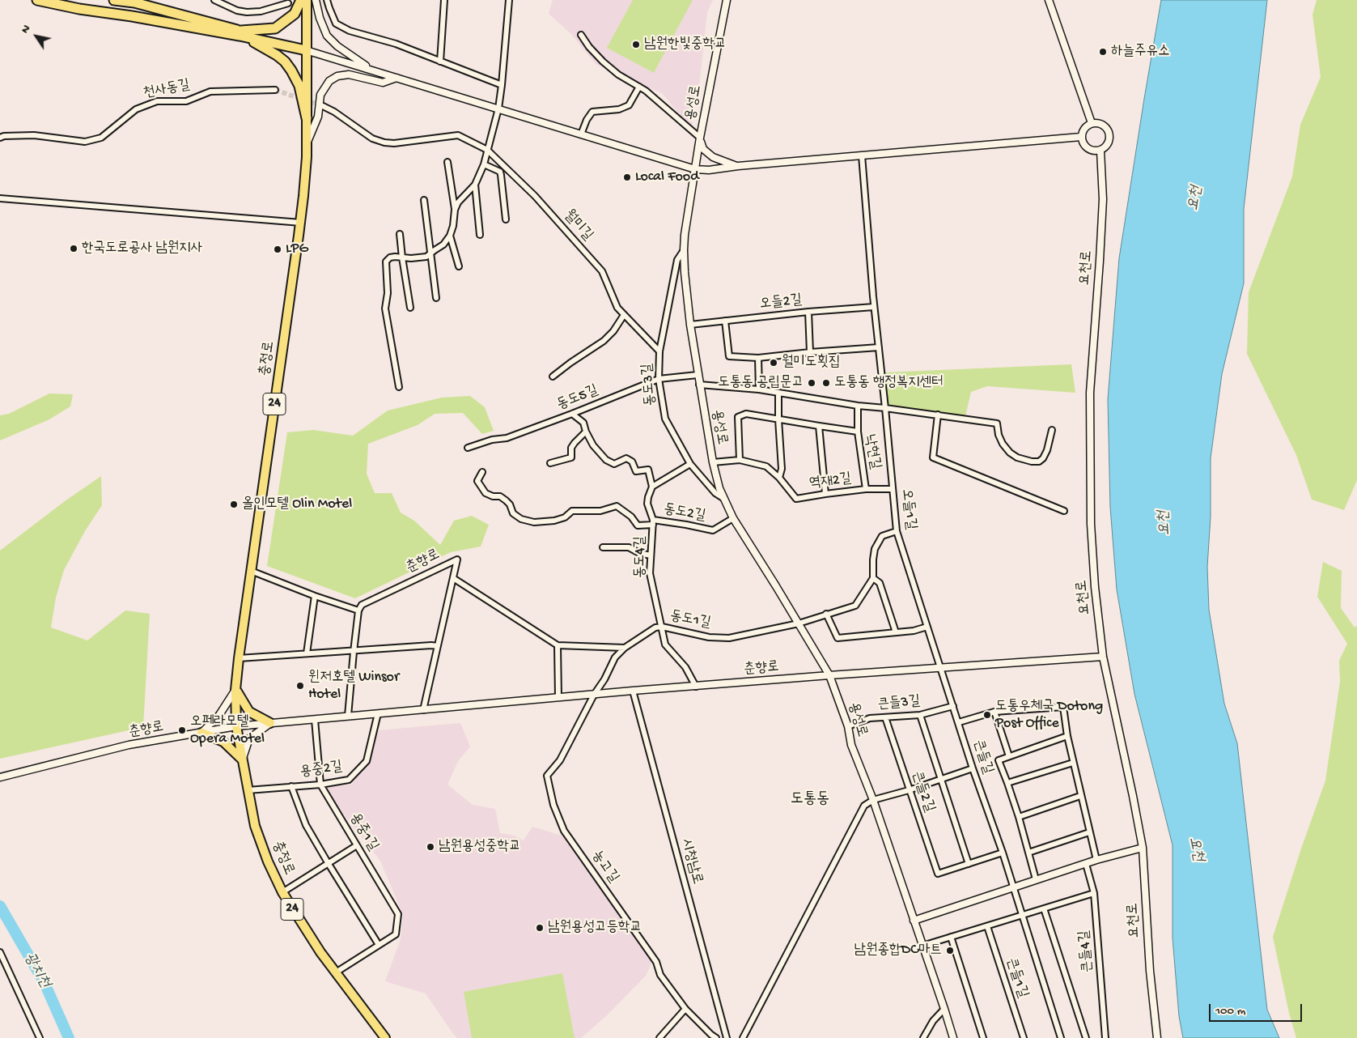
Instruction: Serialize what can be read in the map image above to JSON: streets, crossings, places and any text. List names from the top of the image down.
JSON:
{
  "streets": {
    "main road": ["충정로", "24"],
    "street": [
      "천사동길",
      "용성로",
      "월미길",
      "요천로",
      "오들2길",
      "동도3길",
      "동도5길",
      "낙현길",
      "역재2길",
      "오들1길",
      "동도2길",
      "동도4길",
      "춘향로",
      "동도1길",
      "큰들3길",
      "큰들길",
      "용중2길",
      "큰들2길",
      "용중1길",
      "시청남로",
      "농고길",
      "큰들4길",
      "큰들1길"
    ]
  },
  "crossings": [
    ["용성로", "오들2길"],
    ["용성로", "동도3길"],
    ["용성로", "동도5길"],
    ["용성로", "역재2길"],
    ["용성로", "동도2길"],
    ["용성로", "춘향로"],
    ["용성로", "동도1길"],
    ["용성로", "큰들3길"],
    ["월미길", "동도3길"],
    ["요천로", "춘향로"],
    ["오들2길", "오들1길"],
    ["충정로", "춘향로"],
    ["충정로", "용중2길"],
    ["충정로", "용중1길"],
    ["동도3길", "동도5길"],
    ["낙현길", "역재2길"],
    ["역재2길", "오들1길"],
    ["오들1길", "춘향로"],
    ["오들1길", "큰들길"],
    ["동도2길", "동도4길"],
    ["동도4길", "춘향로"],
    ["동도4길", "동도1길"],
    ["춘향로", "동도1길"],
    ["춘향로", "큰들길"],
    ["춘향로", "용중2길"],
    ["춘향로", "용중1길"],
    ["춘향로", "시청남로"],
    ["춘향로", "농고길"],
    ["동도1길", "농고길"],
    ["큰들3길", "큰들길"],
    ["큰들3길", "큰들2길"],
    ["용중2길", "용중1길"]
  ],
  "districts": ["도통동"],
  "water": ["요천", "광치천"],
  "places": [
    "남원한빛중학교",
    "하늘주유소",
    "Local Food",
    "한국도로공사 남원지사",
    "LPG",
    "월미도횟집",
    "도통동 공립문고",
    "도통동 행정복지센터",
    "올인모텔 Olin Motel",
    "윈저호텔 Winsor Hotel",
    "도통우체국 Dotong Post Office",
    "오페라모텔 Opera Motel",
    "남원용성중학교",
    "남원용성고등학교",
    "남원종합DC마트"
  ],
  "scale_bar": "100 m",
  "north": "top left"
}
